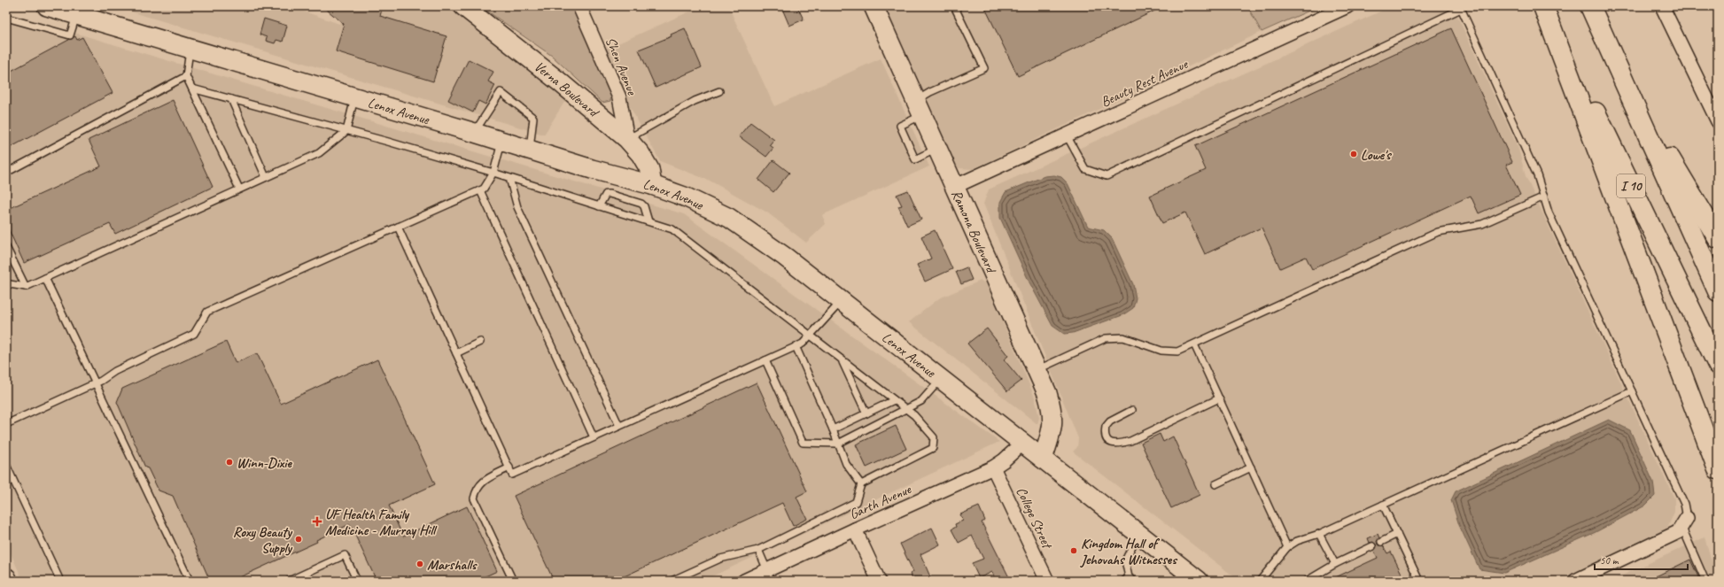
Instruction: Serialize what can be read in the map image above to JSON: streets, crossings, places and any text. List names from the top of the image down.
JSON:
{
  "streets": {
    "main road": [
      "Verna Boulevard",
      "Lenox Avenue",
      "I 10",
      "Ramona Boulevard"
    ],
    "street": [
      "Shen Avenue",
      "Beauty Rest Avenue",
      "Garth Avenue",
      "College Street"
    ]
  },
  "crossings": [
    ["Shen Avenue", "Verna Boulevard"],
    ["Beauty Rest Avenue", "Ramona Boulevard"],
    ["Verna Boulevard", "Lenox Avenue"],
    ["Lenox Avenue", "Ramona Boulevard"],
    ["Lenox Avenue", "Garth Avenue"],
    ["Garth Avenue", "College Street"]
  ],
  "places": {
    "other": [
      "Lowe's",
      "Winn-Dixie",
      "Roxy Beauty Supply",
      "Kingdom Hall of Jehovahs Witnesses",
      "Marshalls"
    ],
    "health": ["UF Health Family Medicine - Murray Hill"]
  },
  "scale_bar": "50 m"
}
